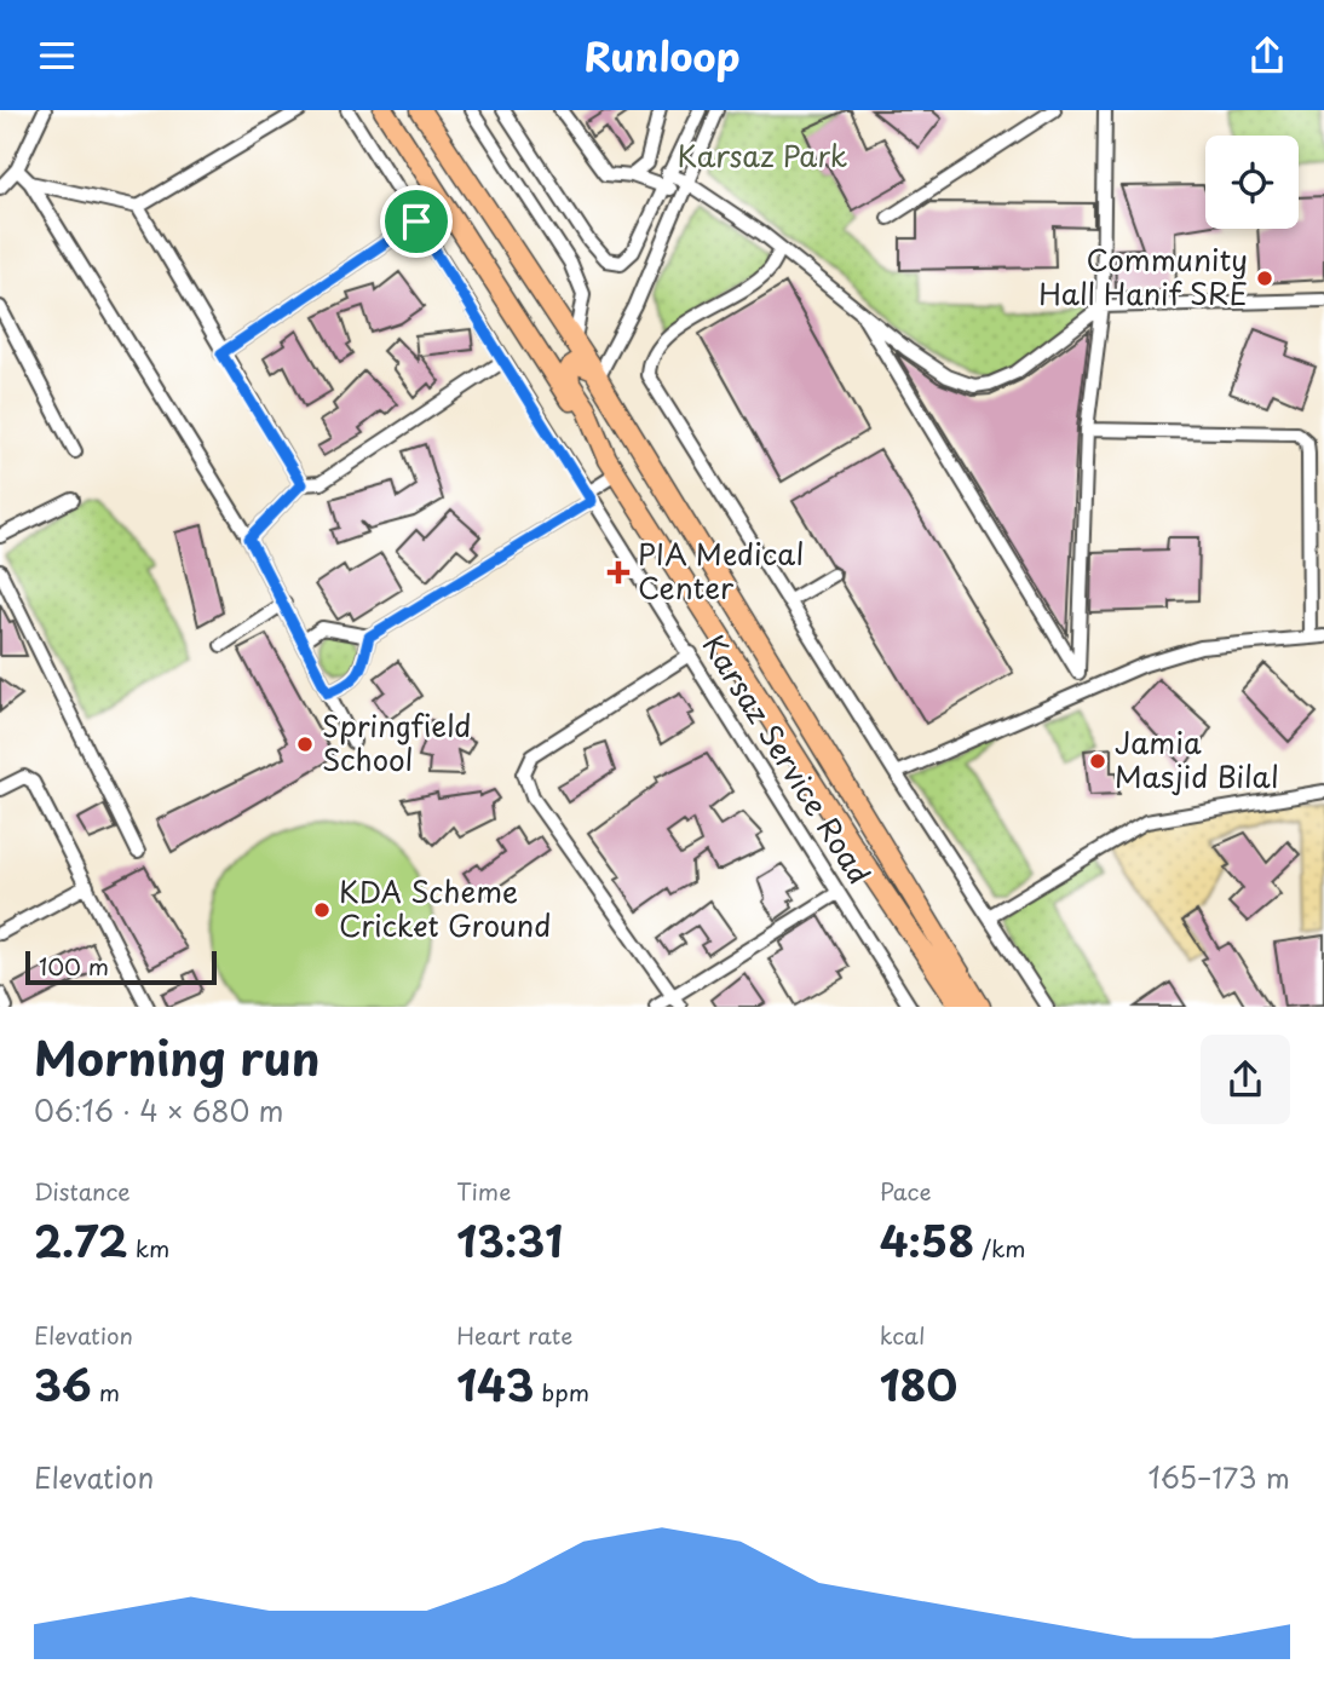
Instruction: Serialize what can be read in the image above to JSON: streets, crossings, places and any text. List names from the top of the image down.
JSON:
{
  "streets": {
    "street": ["Karsaz Service Road"]
  },
  "parks": ["Karsaz Park"],
  "places": {
    "other": [
      "Community Hall Hanif SRE",
      "Springfield School",
      "Jamia Masjid Bilal",
      "KDA Scheme Cricket Ground"
    ],
    "health": ["PIA Medical Center"]
  },
  "scale_bar": "100 m",
  "page": {
    "header": "Runloop",
    "scale": "100 m",
    "heading": ["Morning run", "06:16 · 4 × 680 m"],
    "stats": [
      ["Distance", "2.72 km"],
      ["Time", "13:31"],
      ["Pace", "4:58 /km"],
      ["Elevation", "36 m"],
      ["Heart rate", "143 bpm"],
      ["kcal", "180"]
    ],
    "chart": ["Elevation", "165–173 m"]
  }
}
